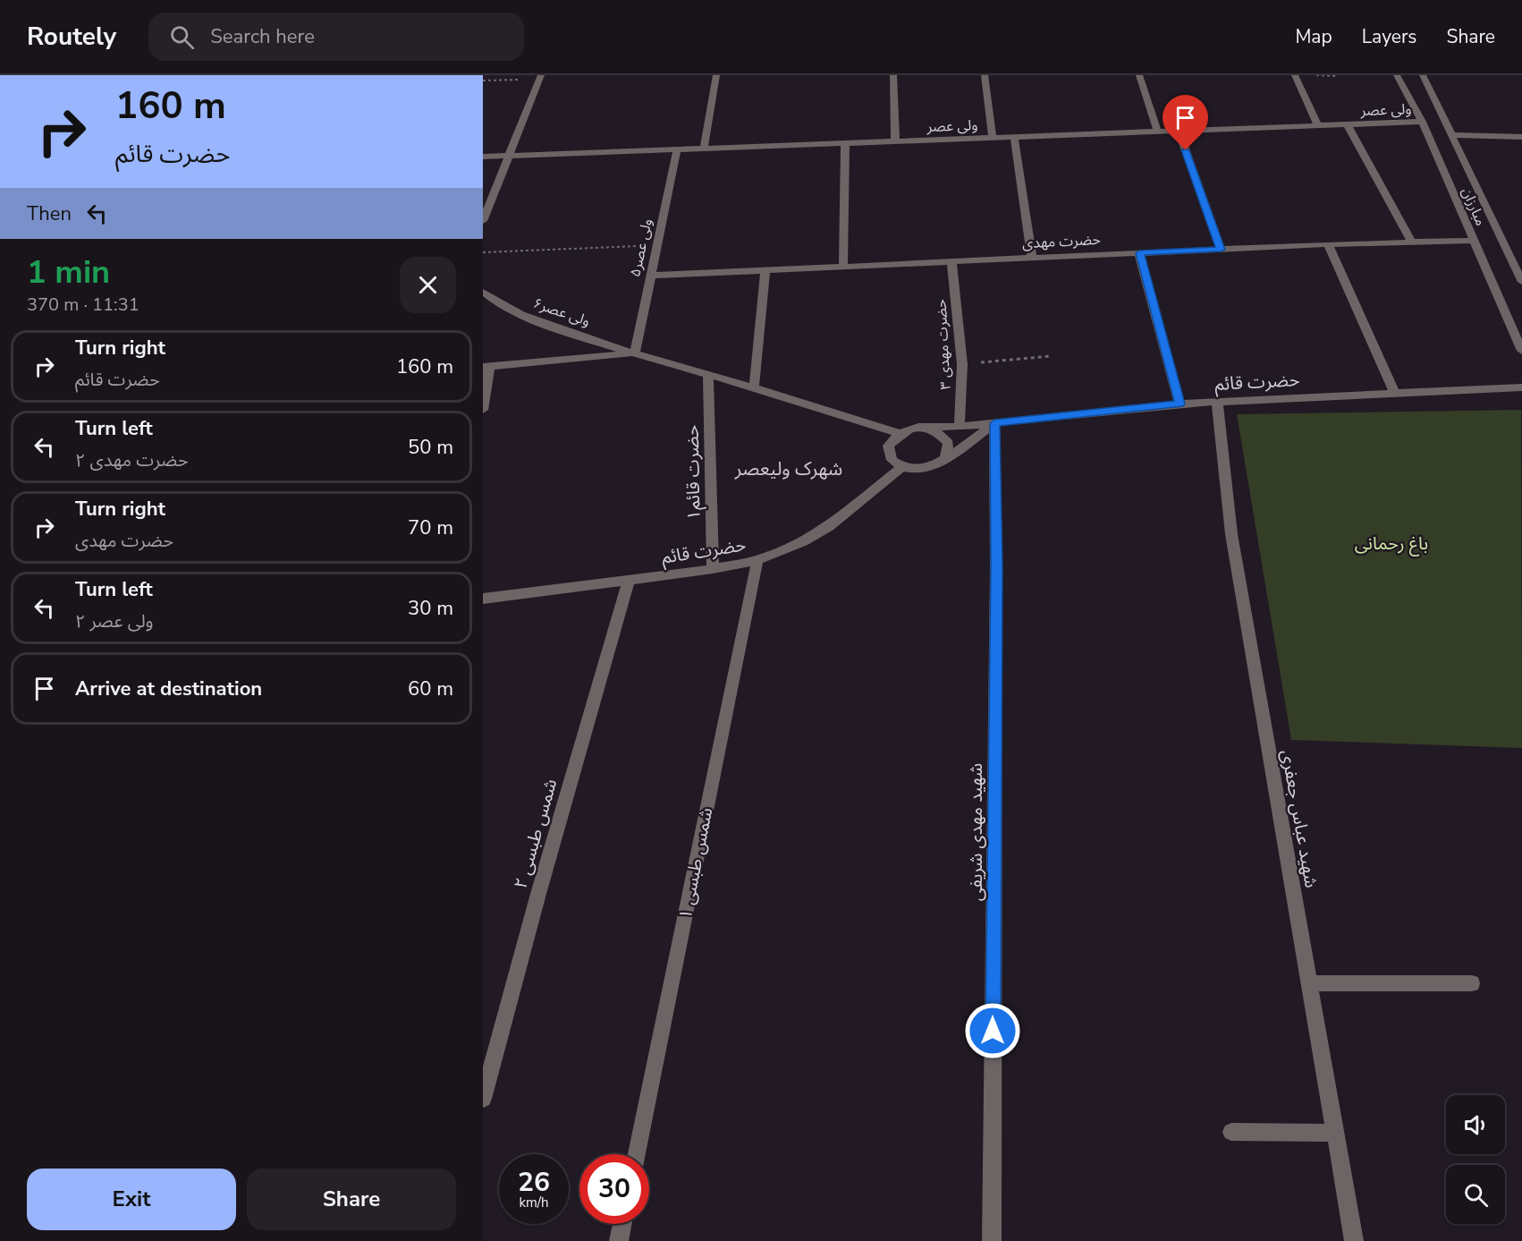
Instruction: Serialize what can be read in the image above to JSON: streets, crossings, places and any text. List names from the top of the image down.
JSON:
{
  "streets": {
    "street": [
      "ولی عصر",
      "مبارزان",
      "حضرت مهدی",
      "ولی عصر۵",
      "ولی عصر۶",
      "حضرت مهدی ۳",
      "حضرت قائم",
      "حضرت قائم۱",
      "شهید عباس جعفری",
      "شهید مهدی شریفی",
      "شمس طبسی ۲",
      "شمس طبسی ۱"
    ]
  },
  "crossings": [
    ["ولی عصر", "مبارزان"],
    ["ولی عصر", "ولی عصر۵"],
    ["مبارزان", "حضرت مهدی"],
    ["حضرت مهدی", "ولی عصر۵"],
    ["حضرت مهدی", "حضرت مهدی ۳"],
    ["ولی عصر۵", "ولی عصر۶"],
    ["حضرت مهدی ۳", "حضرت قائم"],
    ["حضرت قائم", "حضرت قائم۱"],
    ["حضرت قائم", "شهید عباس جعفری"],
    ["حضرت قائم", "شهید مهدی شریفی"],
    ["حضرت قائم", "شمس طبسی ۲"],
    ["حضرت قائم", "شمس طبسی ۱"]
  ],
  "districts": ["شهرک ولیعصر"],
  "parks": ["باغ رحمانی"],
  "page": {
    "header": "Routely",
    "search": "Search here",
    "nav": ["Map", "Layers", "Share"],
    "turn": ["160 m", "حضرت قائم"],
    "then": "Then",
    "heading": ["1 min", "370 m · 11:31"],
    "list": [
      {
        "name": "Turn right",
        "note": "حضرت قائم",
        "value": "160 m"
      },
      {
        "name": "Turn left",
        "note": "حضرت مهدی ۲",
        "value": "50 m"
      },
      {
        "name": "Turn right",
        "note": "حضرت مهدی",
        "value": "70 m"
      },
      {
        "name": "Turn left",
        "note": "ولی عصر ۲",
        "value": "30 m"
      },
      {
        "name": "Arrive at destination",
        "value": "60 m"
      }
    ],
    "speed": "26 km/h",
    "limit": "30",
    "buttons": ["Exit", "Share"]
  }
}
